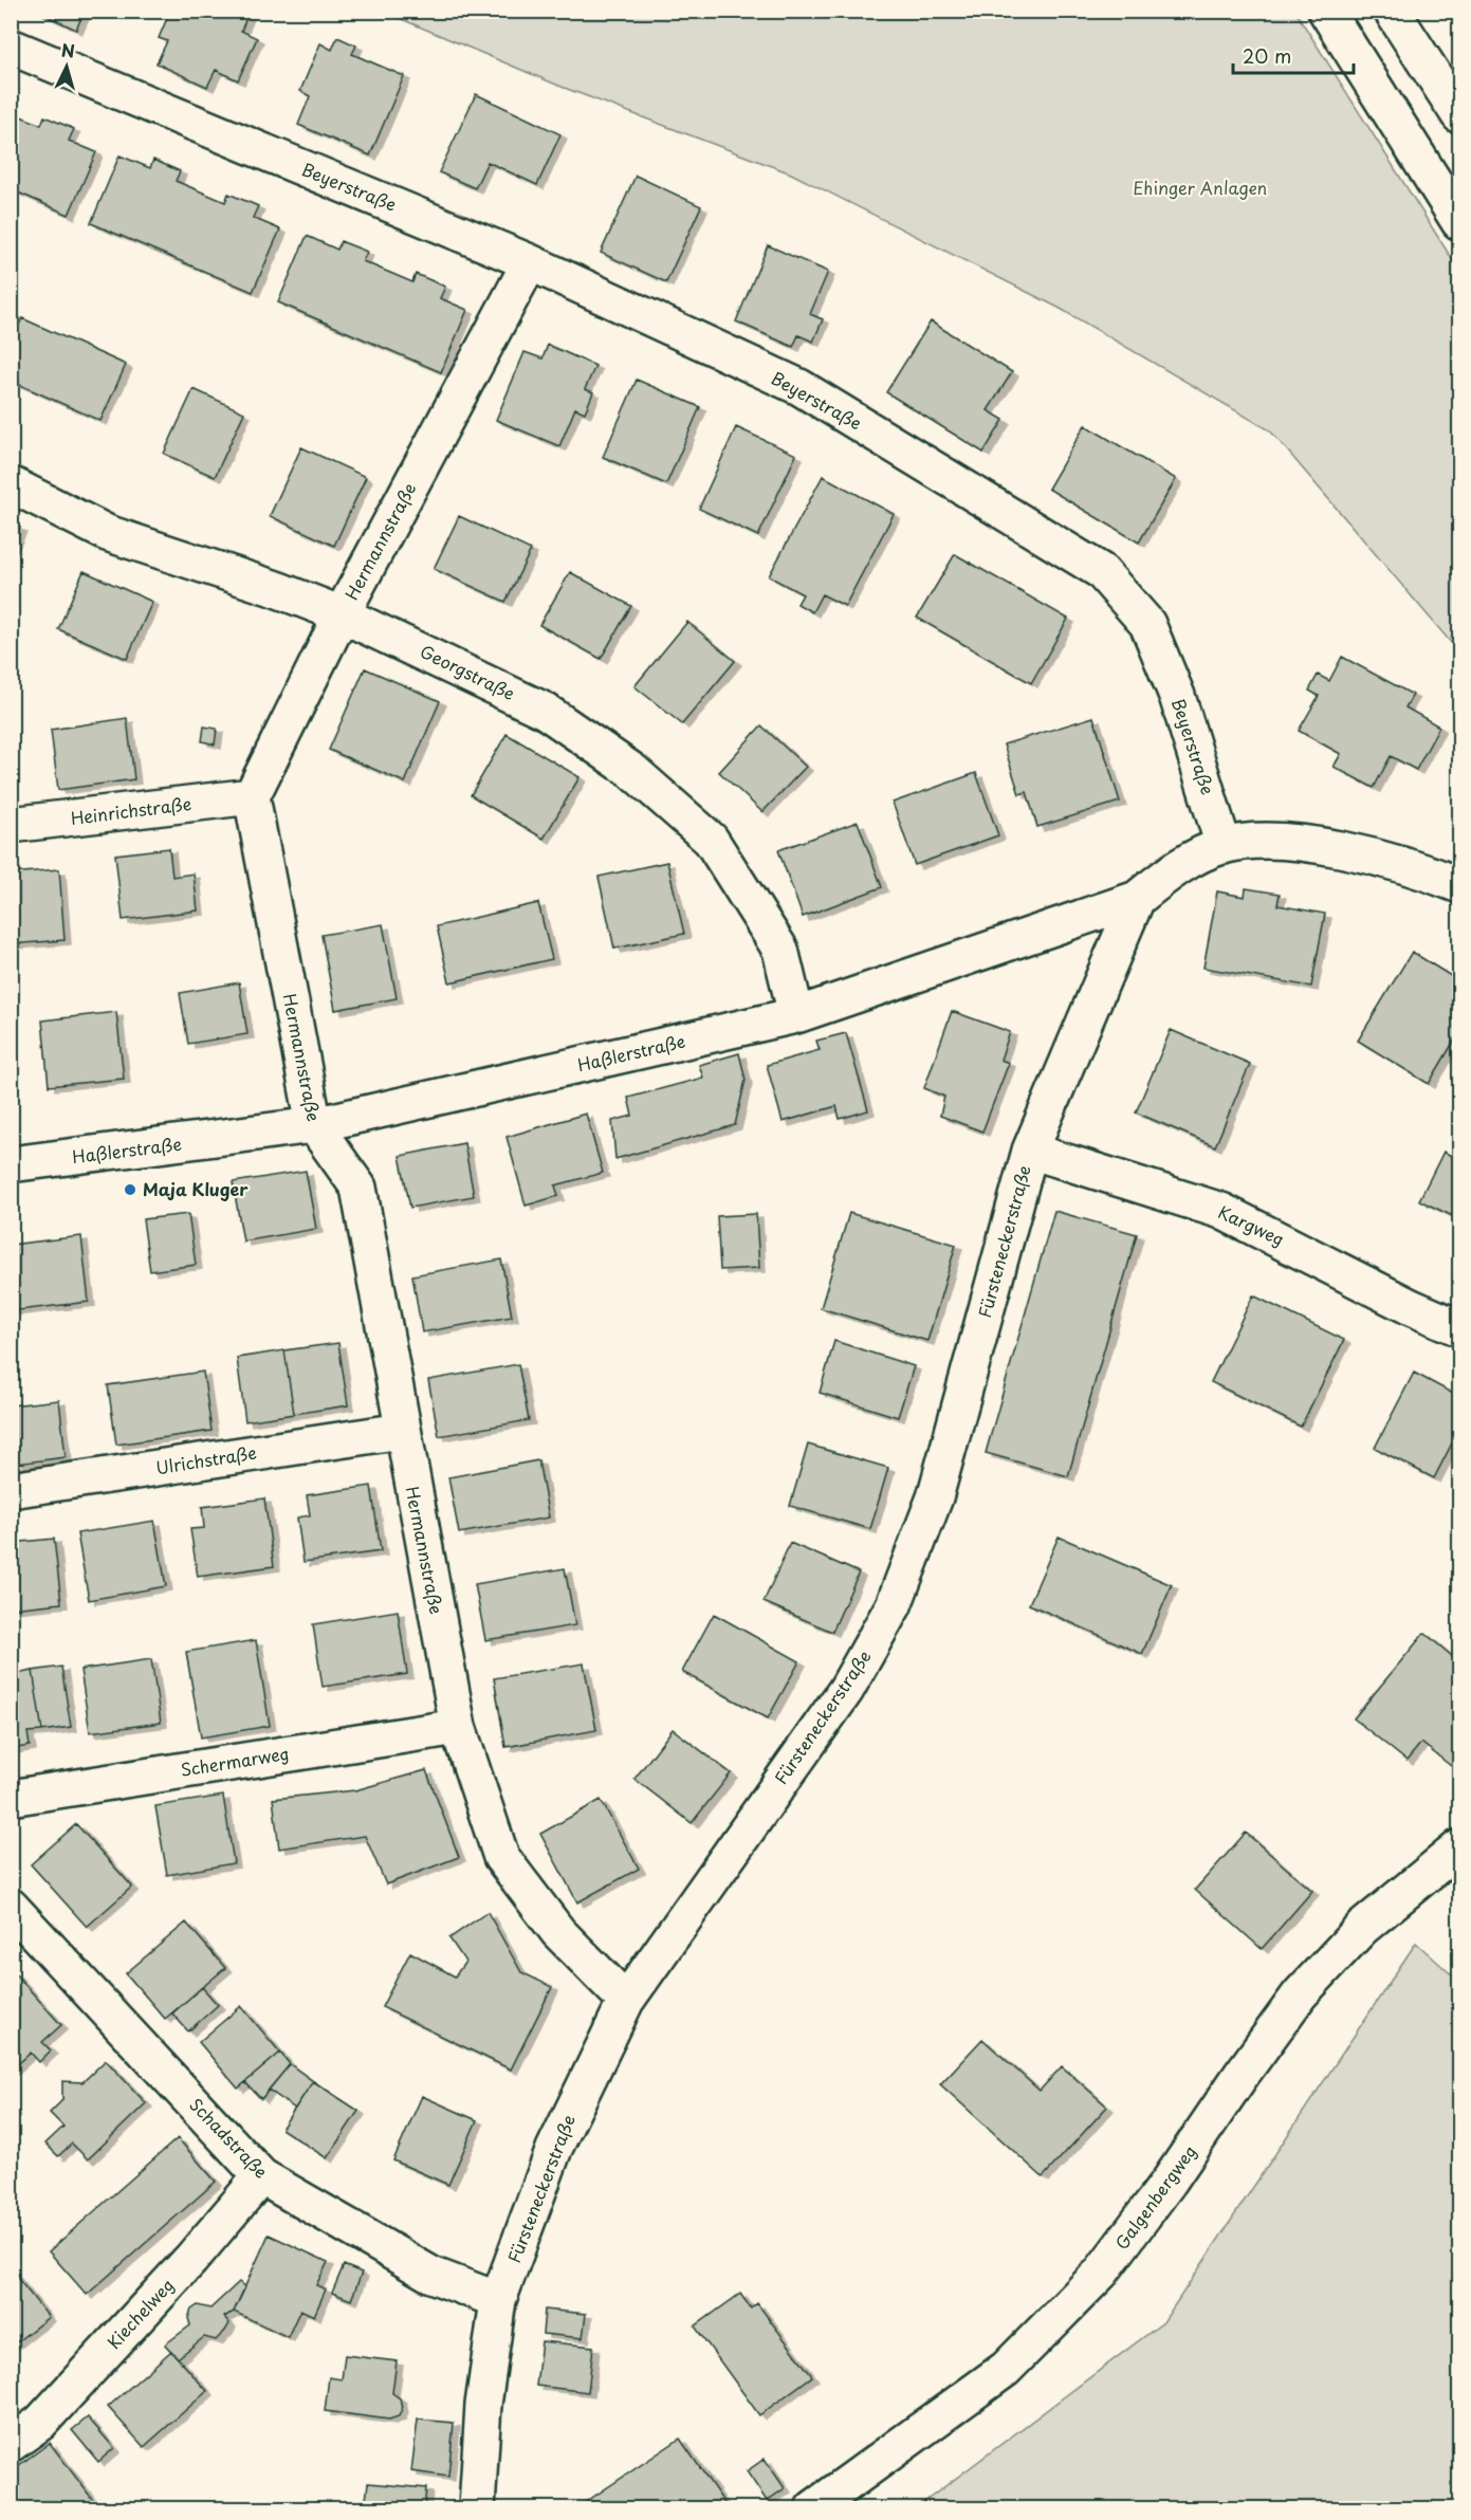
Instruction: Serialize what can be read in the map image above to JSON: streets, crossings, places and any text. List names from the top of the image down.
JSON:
{
  "streets": {
    "main road": [
      "Beyerstraße",
      "Hermannstraße",
      "Georgstraße",
      "Heinrichstraße",
      "Haßlerstraße",
      "Kargweg",
      "Fürsteneckerstraße",
      "Ulrichstraße",
      "Schermarweg",
      "Schadstraße",
      "Galgenbergweg",
      "Kiechelweg"
    ]
  },
  "crossings": [
    ["Beyerstraße", "Hermannstraße"],
    ["Beyerstraße", "Haßlerstraße"],
    ["Hermannstraße", "Georgstraße"],
    ["Hermannstraße", "Heinrichstraße"],
    ["Hermannstraße", "Haßlerstraße"],
    ["Hermannstraße", "Fürsteneckerstraße"],
    ["Hermannstraße", "Ulrichstraße"],
    ["Hermannstraße", "Schermarweg"],
    ["Georgstraße", "Haßlerstraße"],
    ["Haßlerstraße", "Fürsteneckerstraße"],
    ["Kargweg", "Fürsteneckerstraße"],
    ["Fürsteneckerstraße", "Schadstraße"],
    ["Schadstraße", "Kiechelweg"]
  ],
  "parks": ["Ehinger Anlagen"],
  "places": ["Maja Kluger"],
  "scale_bar": "20 m",
  "north": "top"
}
